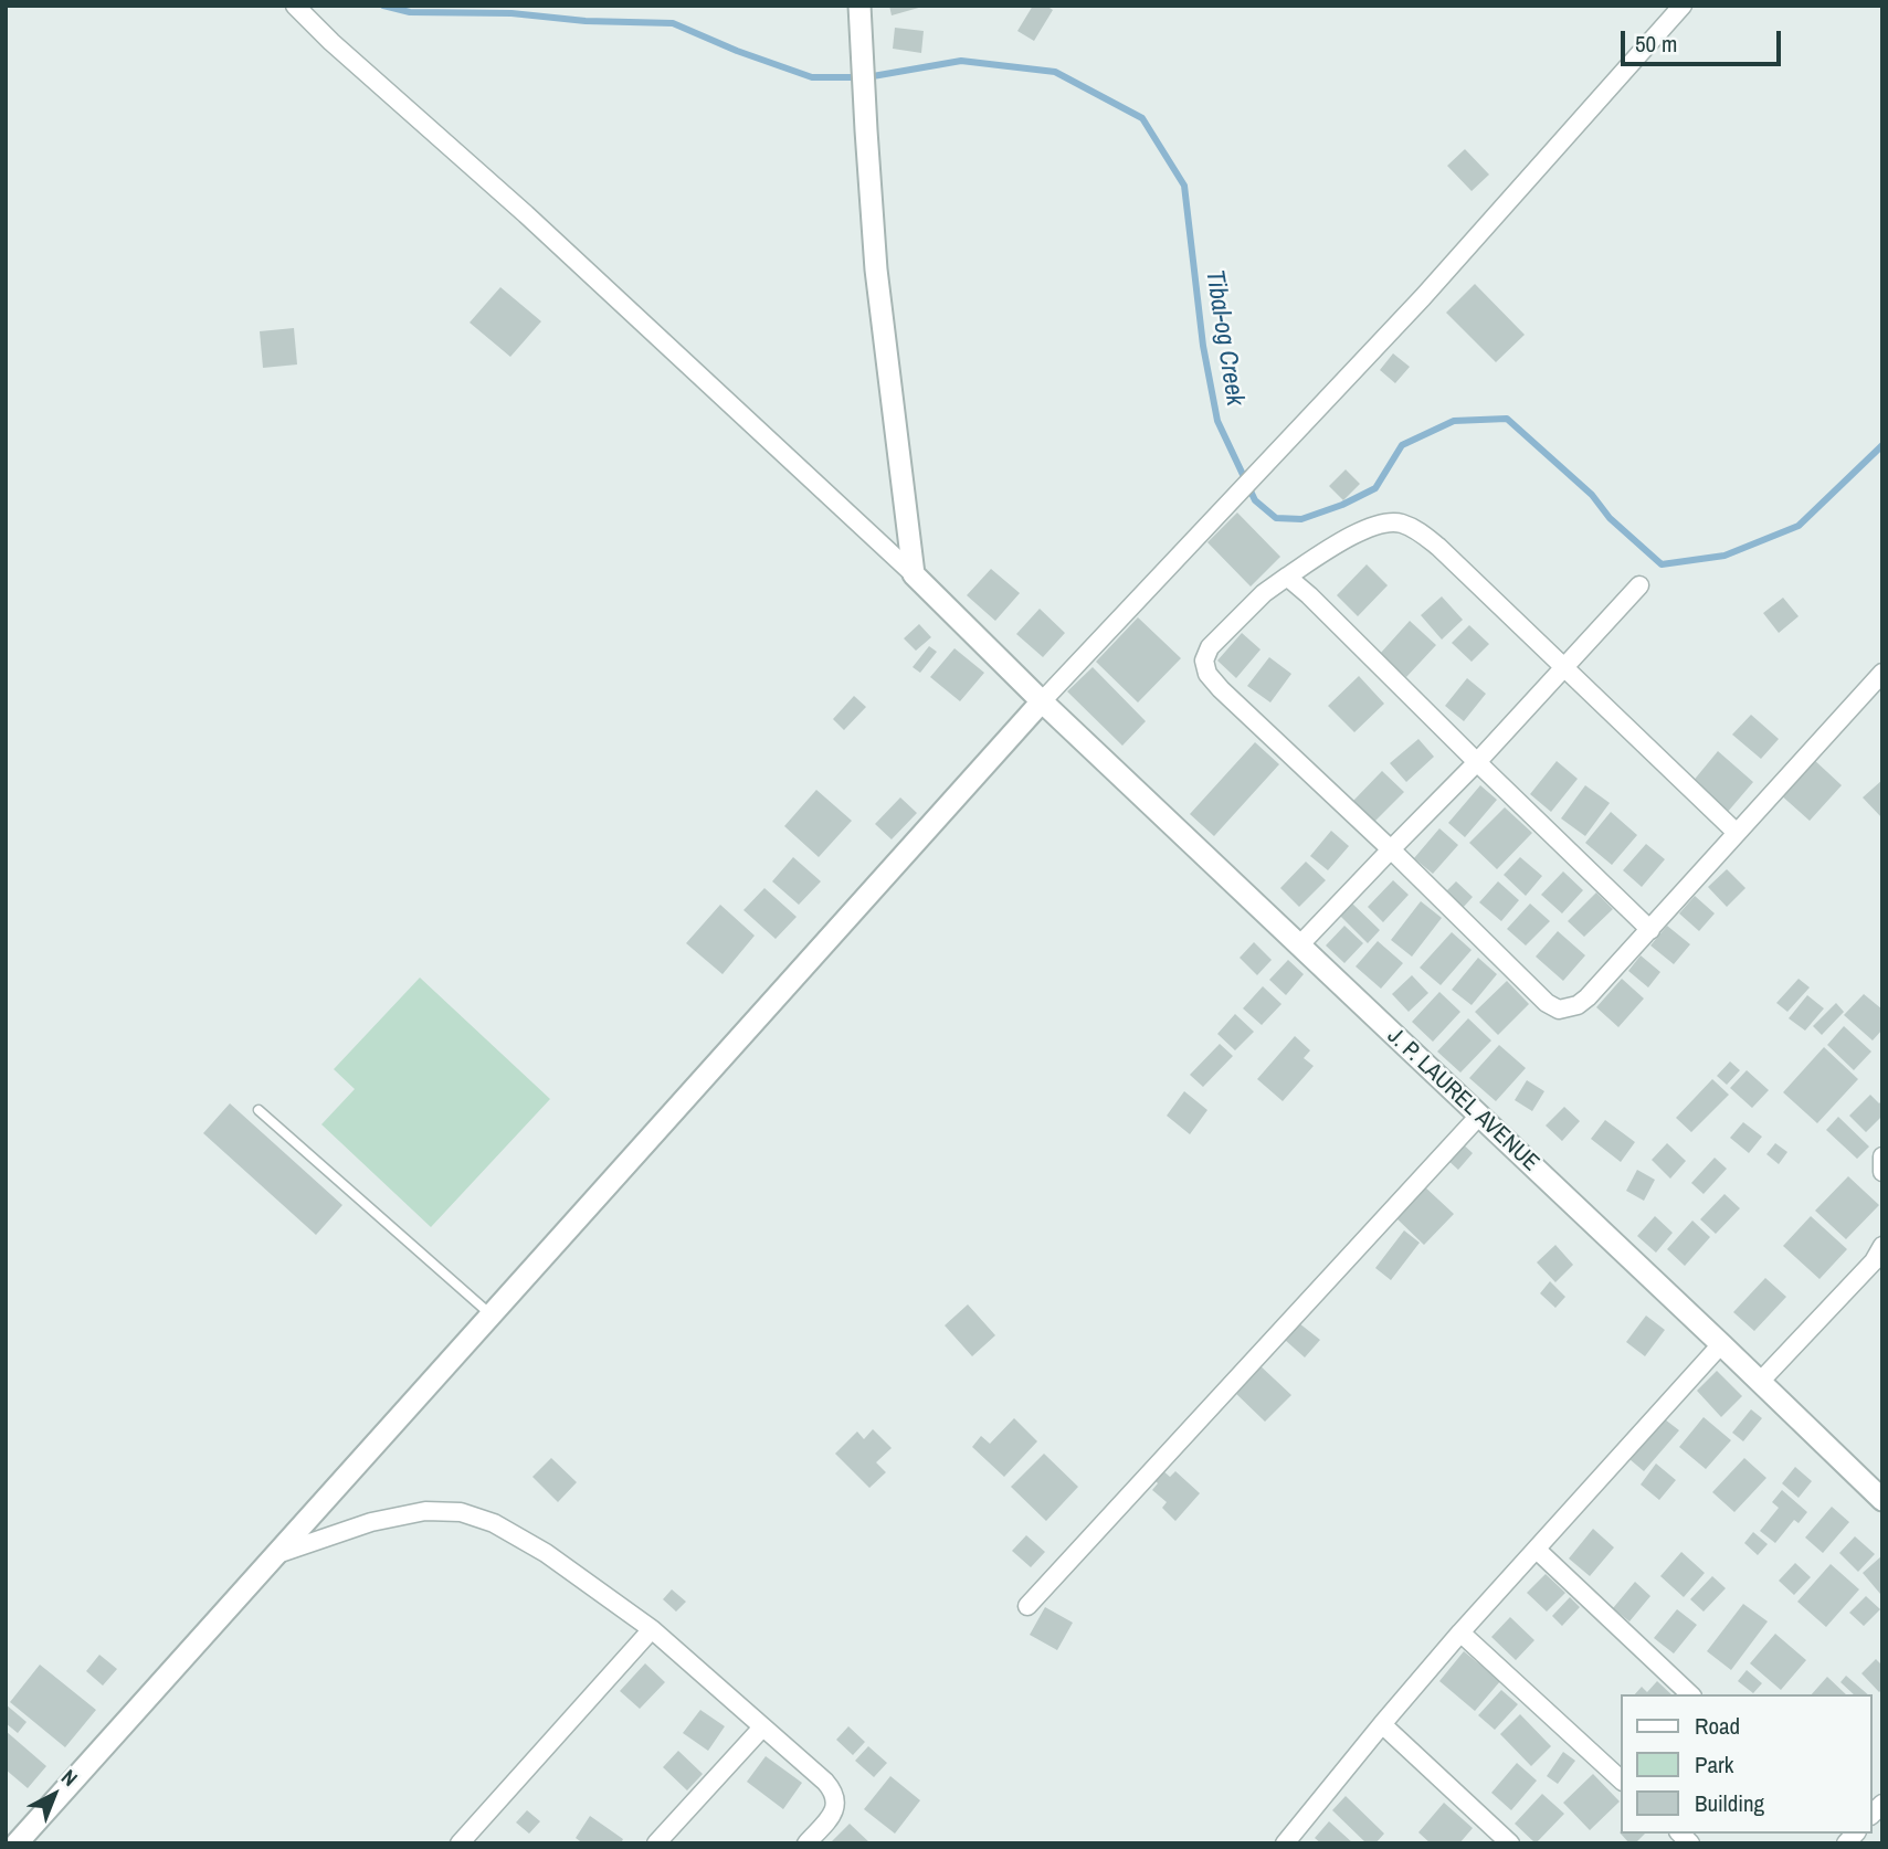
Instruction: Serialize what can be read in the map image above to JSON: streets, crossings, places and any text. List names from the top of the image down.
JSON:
{
  "streets": {
    "street": ["J. P. LAUREL AVENUE"]
  },
  "water": ["Tibal-og Creek"],
  "legend": ["Road", "Park", "Building"],
  "scale_bar": "50 m",
  "north": "top right"
}
